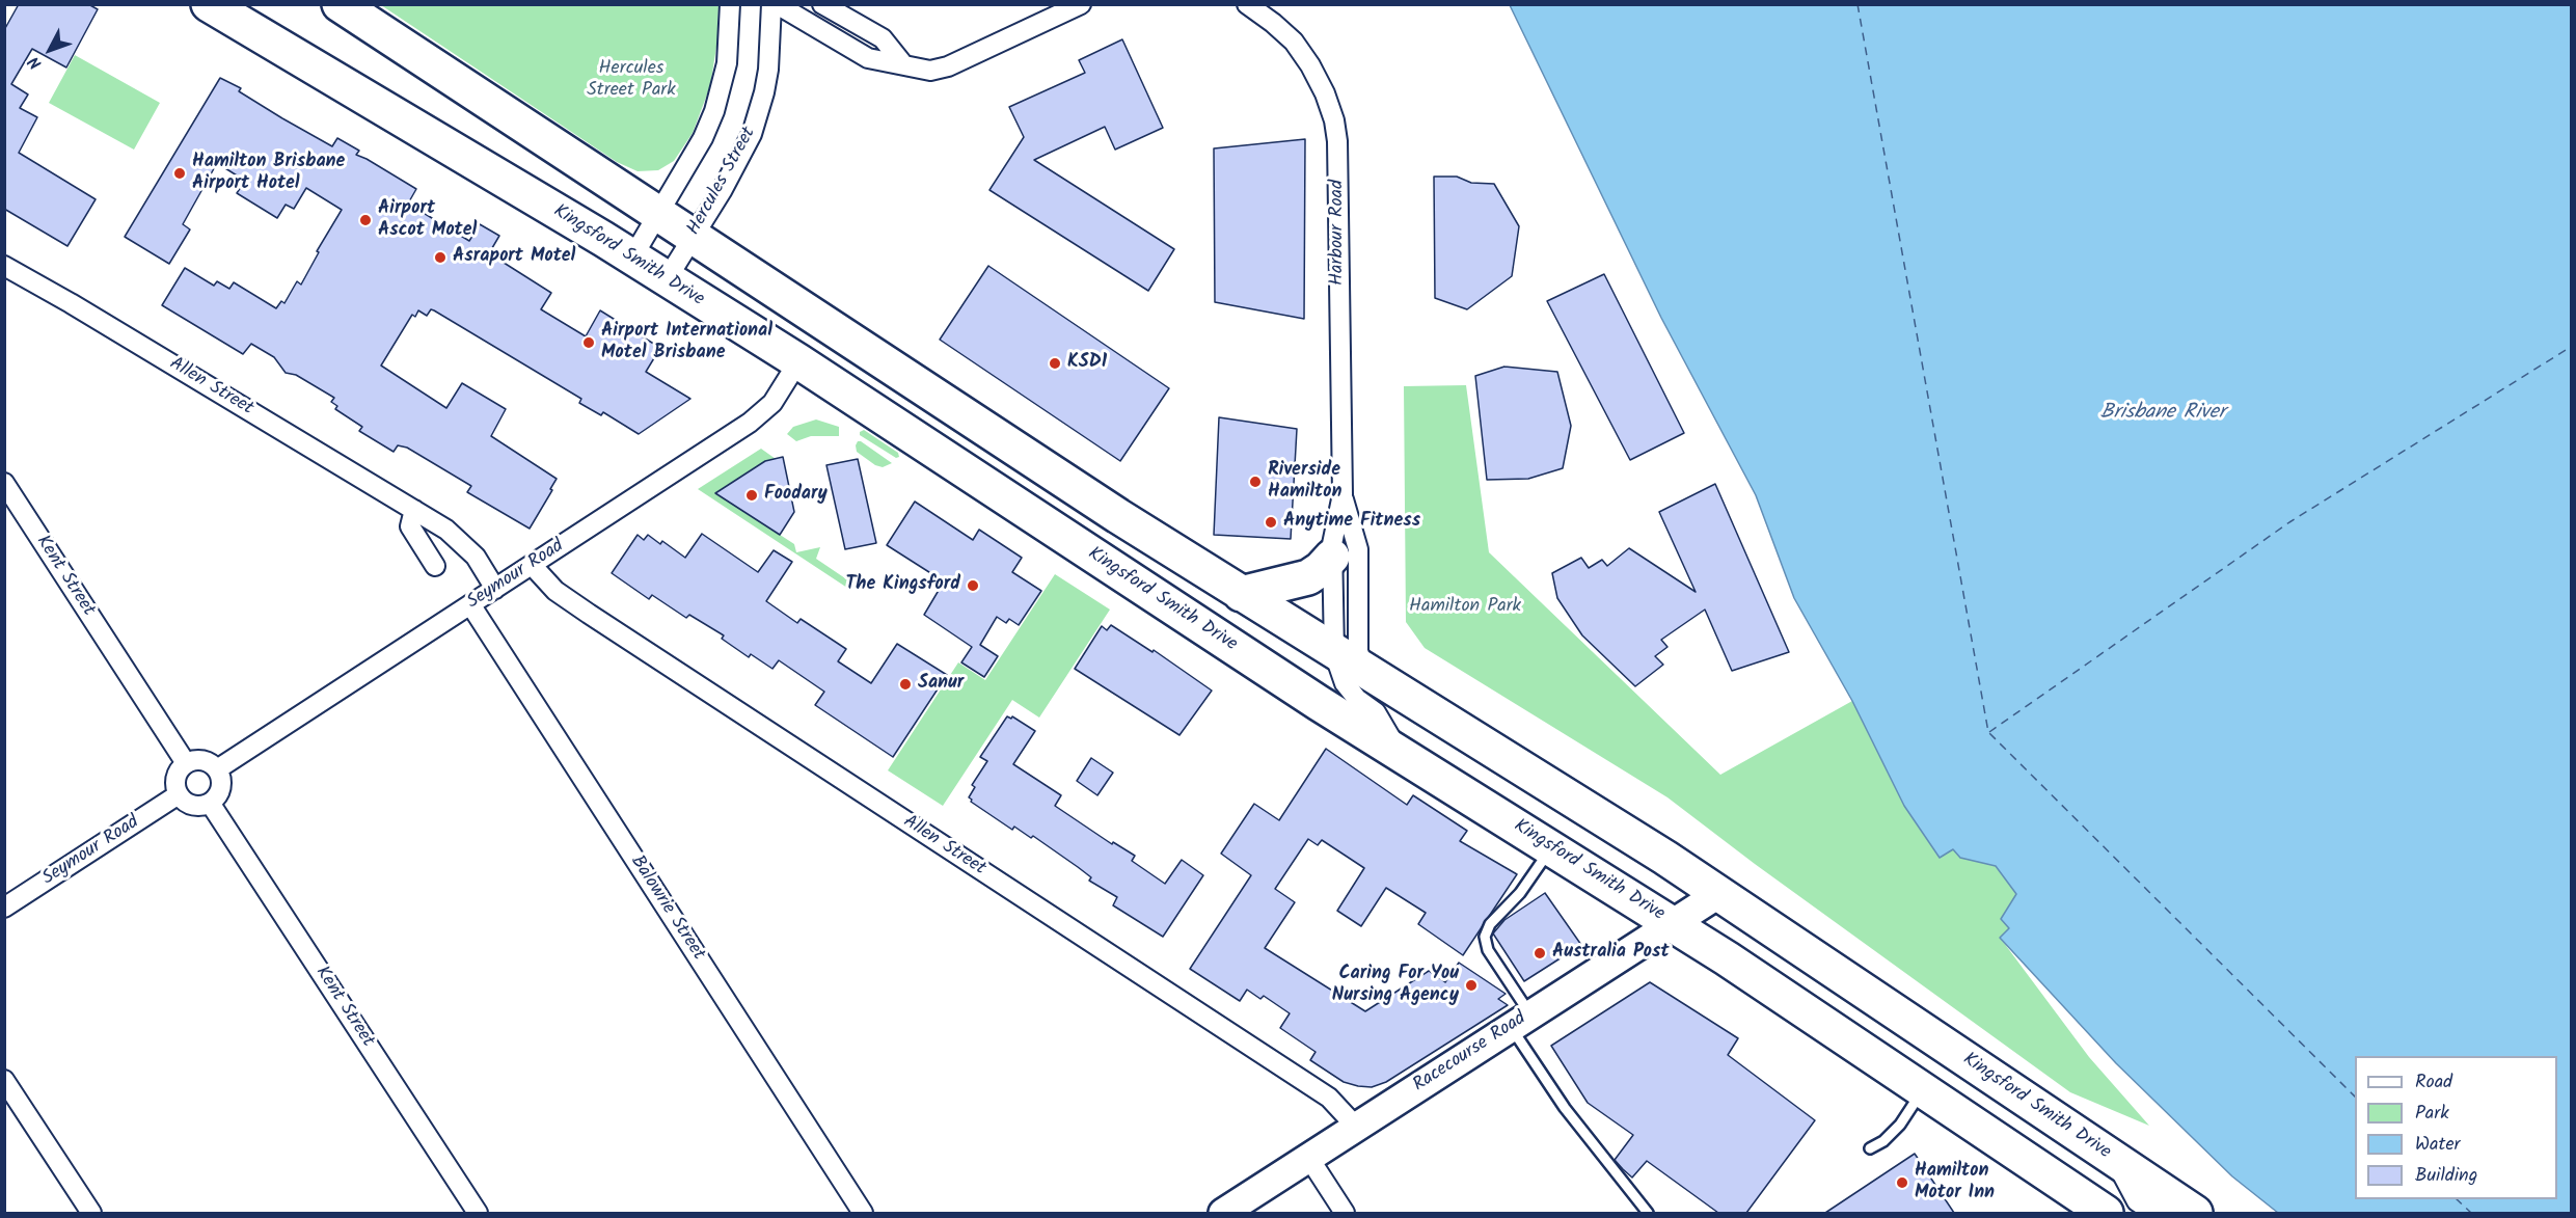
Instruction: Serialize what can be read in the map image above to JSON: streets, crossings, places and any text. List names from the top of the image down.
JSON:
{
  "streets": {
    "highway": ["Kingsford Smith Drive"],
    "street": [
      "Hercules Street",
      "Harbour Road",
      "Allen Street",
      "Seymour Road",
      "Kent Street",
      "Balowrie Street",
      "Racecourse Road"
    ]
  },
  "crossings": [
    ["Hercules Street", "Kingsford Smith Drive"],
    ["Harbour Road", "Kingsford Smith Drive"],
    ["Kingsford Smith Drive", "Seymour Road"],
    ["Kingsford Smith Drive", "Racecourse Road"],
    ["Allen Street", "Seymour Road"],
    ["Allen Street", "Racecourse Road"],
    ["Seymour Road", "Kent Street"],
    ["Seymour Road", "Balowrie Street"]
  ],
  "water": ["Brisbane River"],
  "parks": ["Hercules Street Park", "Hamilton Park"],
  "places": [
    "Hamilton Brisbane Airport Hotel",
    "Airport Ascot Motel",
    "Asraport Motel",
    "Airport International Motel Brisbane",
    "KSD1",
    "Riverside Hamilton",
    "Foodary",
    "Anytime Fitness",
    "The Kingsford",
    "Sanur",
    "Australia Post",
    "Caring For You Nursing Agency",
    "Hamilton Motor Inn"
  ],
  "legend": [
    "Road",
    "Park",
    "Water",
    "Building"
  ],
  "north": "bottom left"
}
